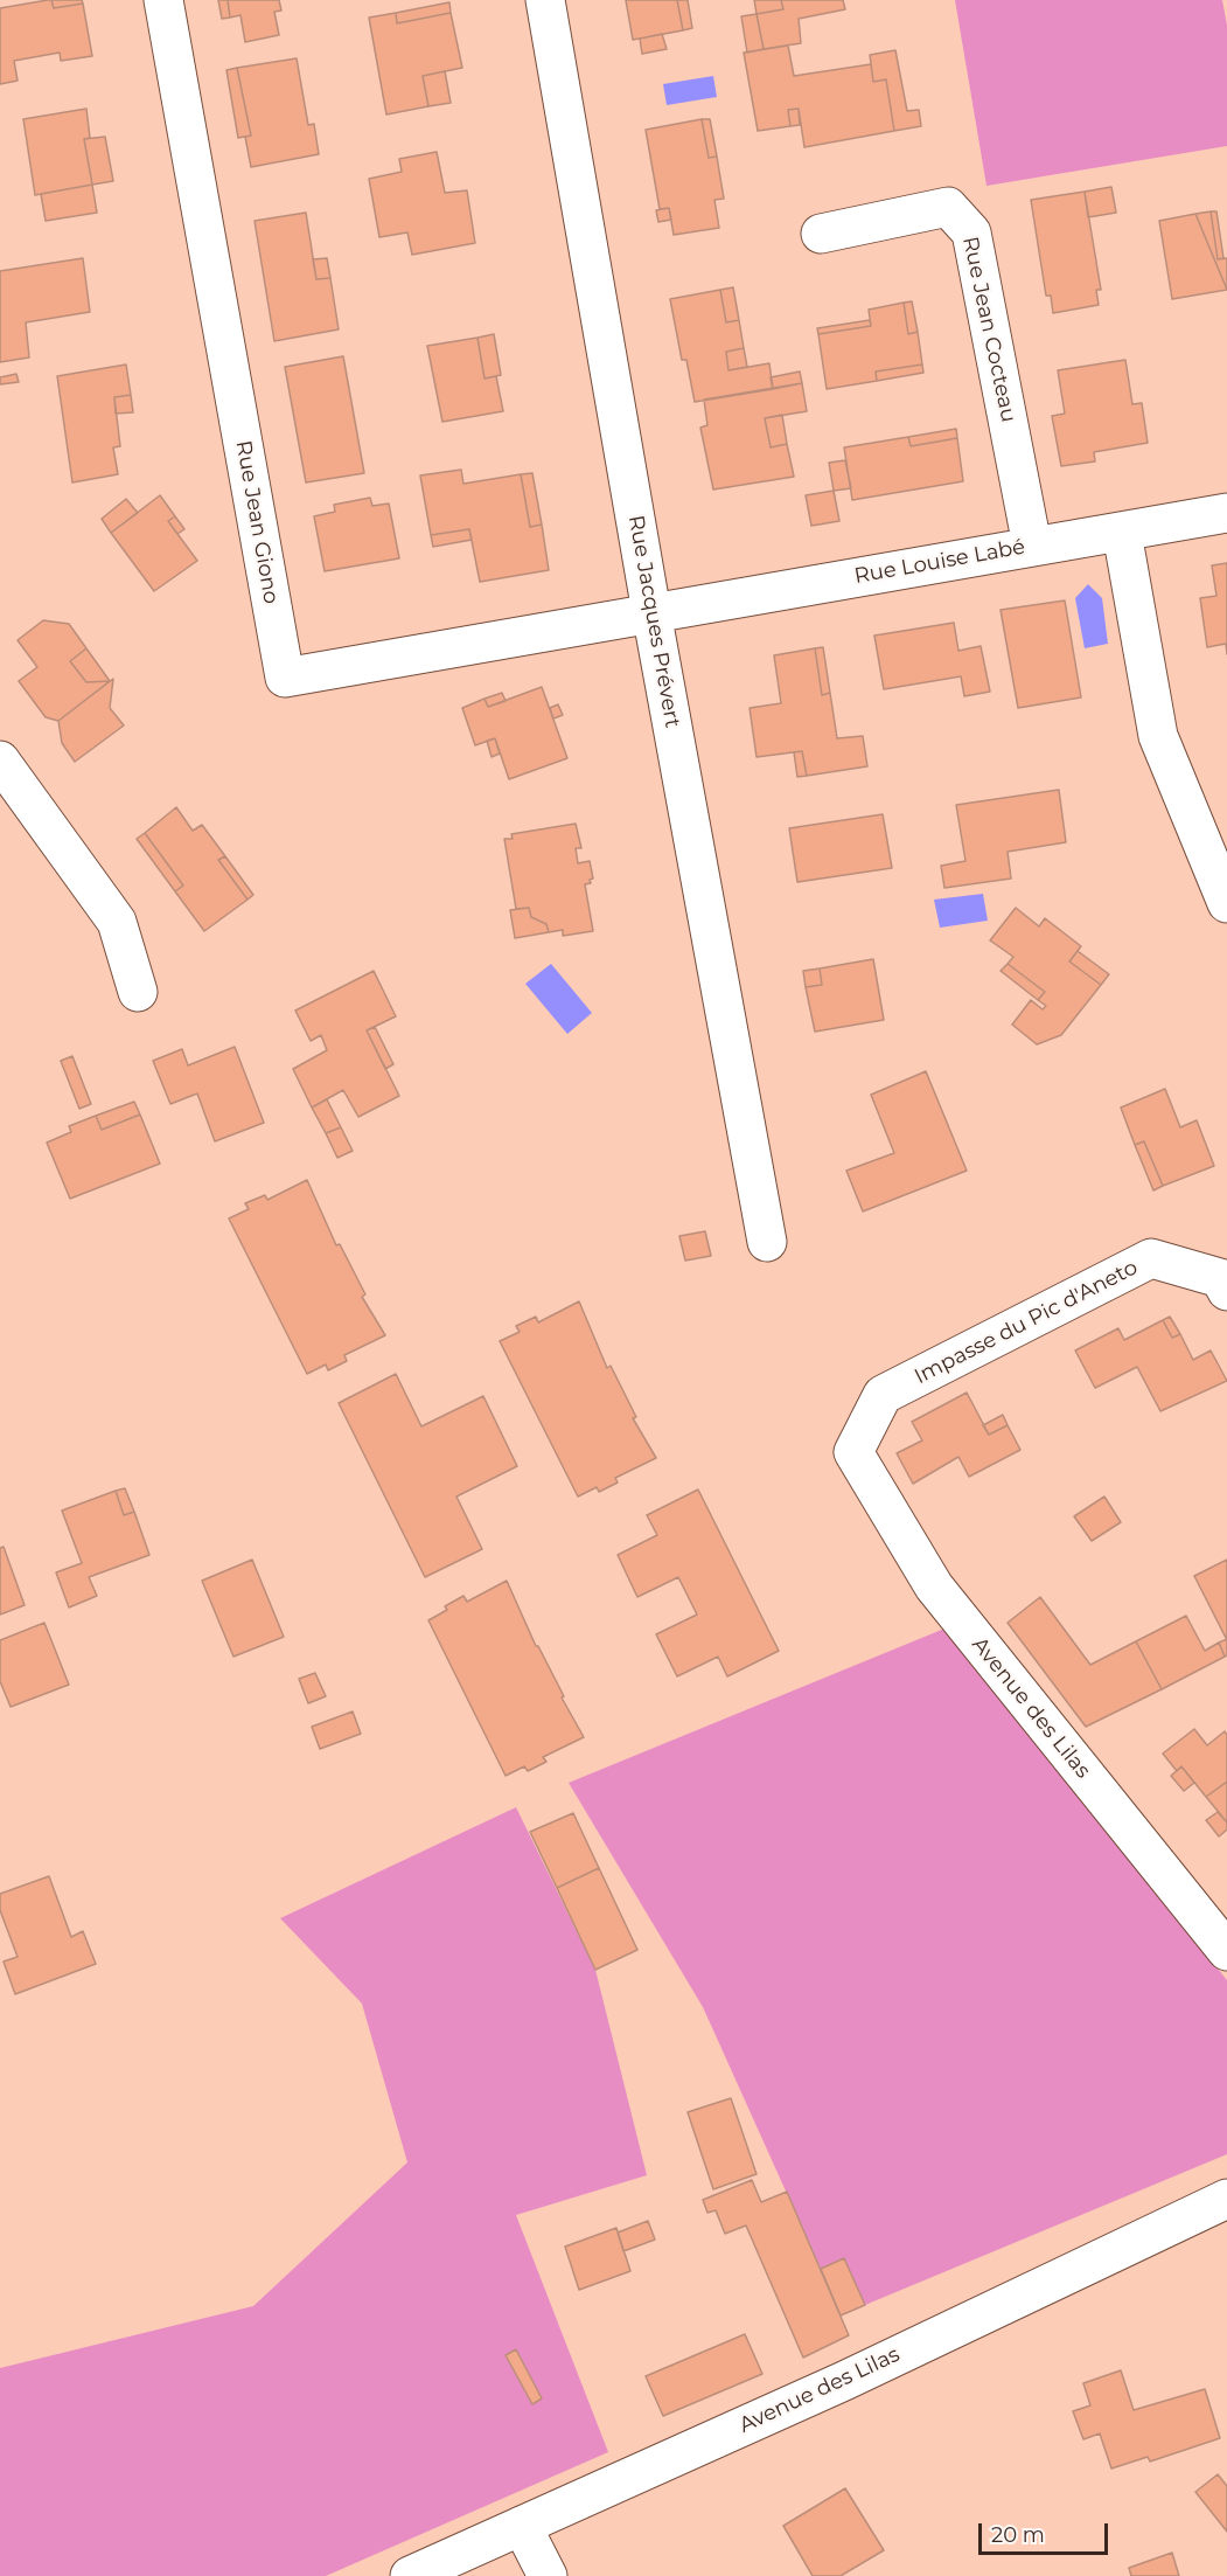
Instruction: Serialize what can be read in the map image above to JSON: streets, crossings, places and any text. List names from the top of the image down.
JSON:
{
  "streets": {
    "street": [
      "Rue Jean Cocteau",
      "Rue Jean Giono",
      "Rue Louise Labé",
      "Rue Jacques Prévert",
      "Impasse du Pic d'Aneto",
      "Avenue des Lilas"
    ]
  },
  "crossings": [
    ["Rue Jean Cocteau", "Rue Louise Labé"],
    ["Rue Jean Giono", "Rue Louise Labé"],
    ["Rue Jean Giono", "Rue Jacques Prévert"],
    ["Rue Louise Labé", "Rue Jacques Prévert"],
    ["Impasse du Pic d'Aneto", "Avenue des Lilas"]
  ],
  "scale_bar": "20 m"
}
